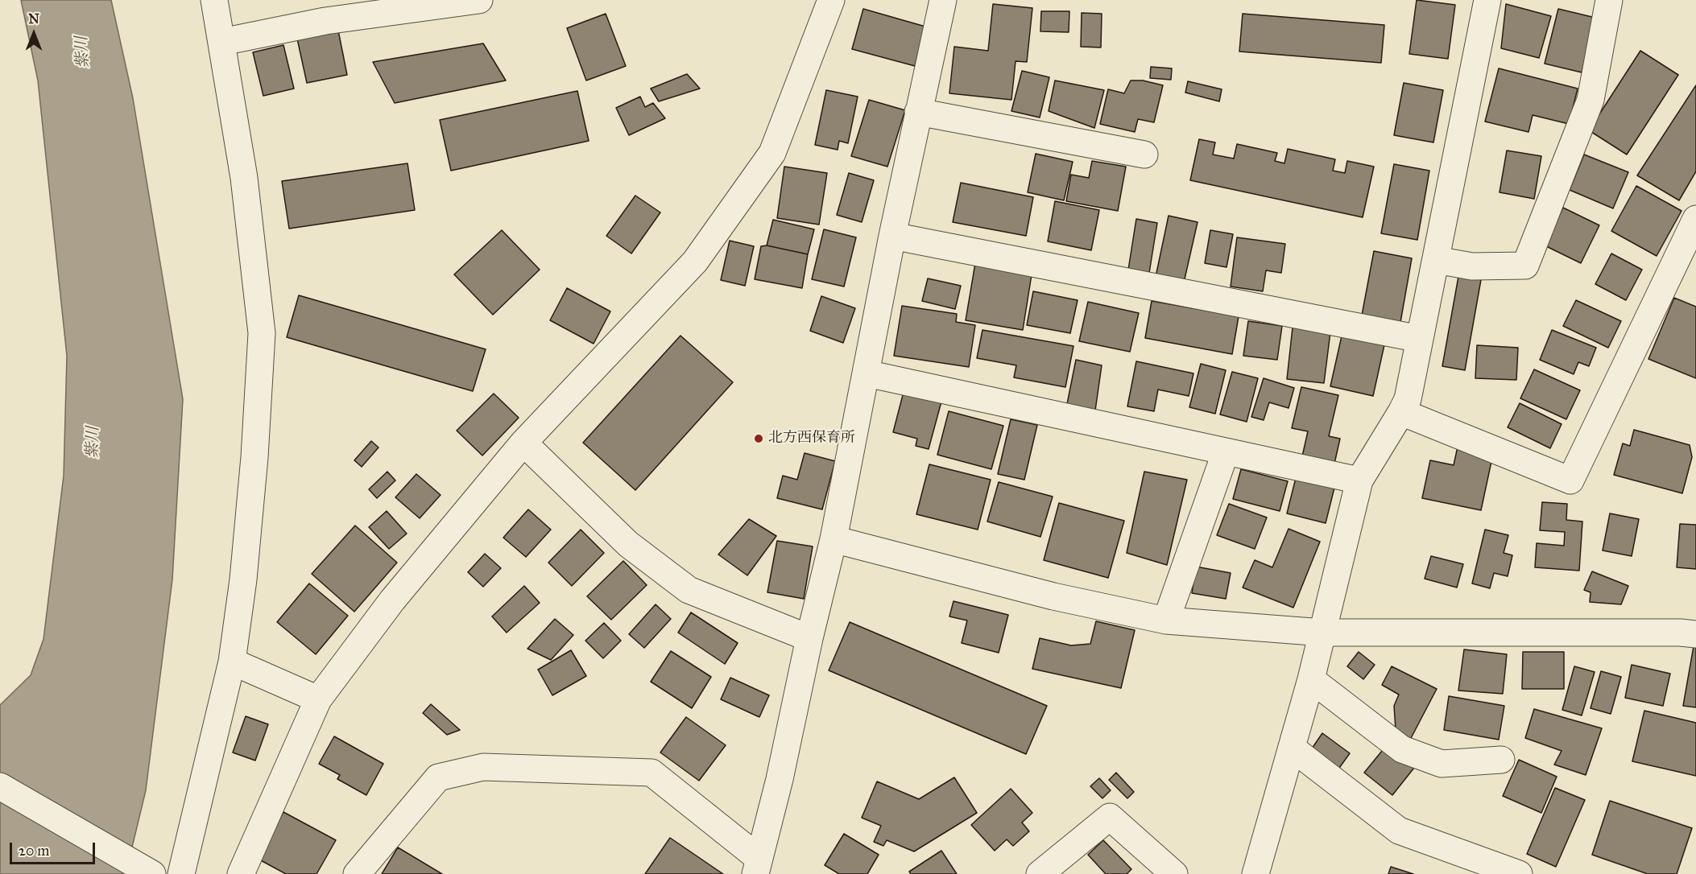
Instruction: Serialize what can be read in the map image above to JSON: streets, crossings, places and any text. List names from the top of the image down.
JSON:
{
  "water": ["紫川"],
  "places": ["北方西保育所"],
  "scale_bar": "20 m",
  "north": "top"
}
